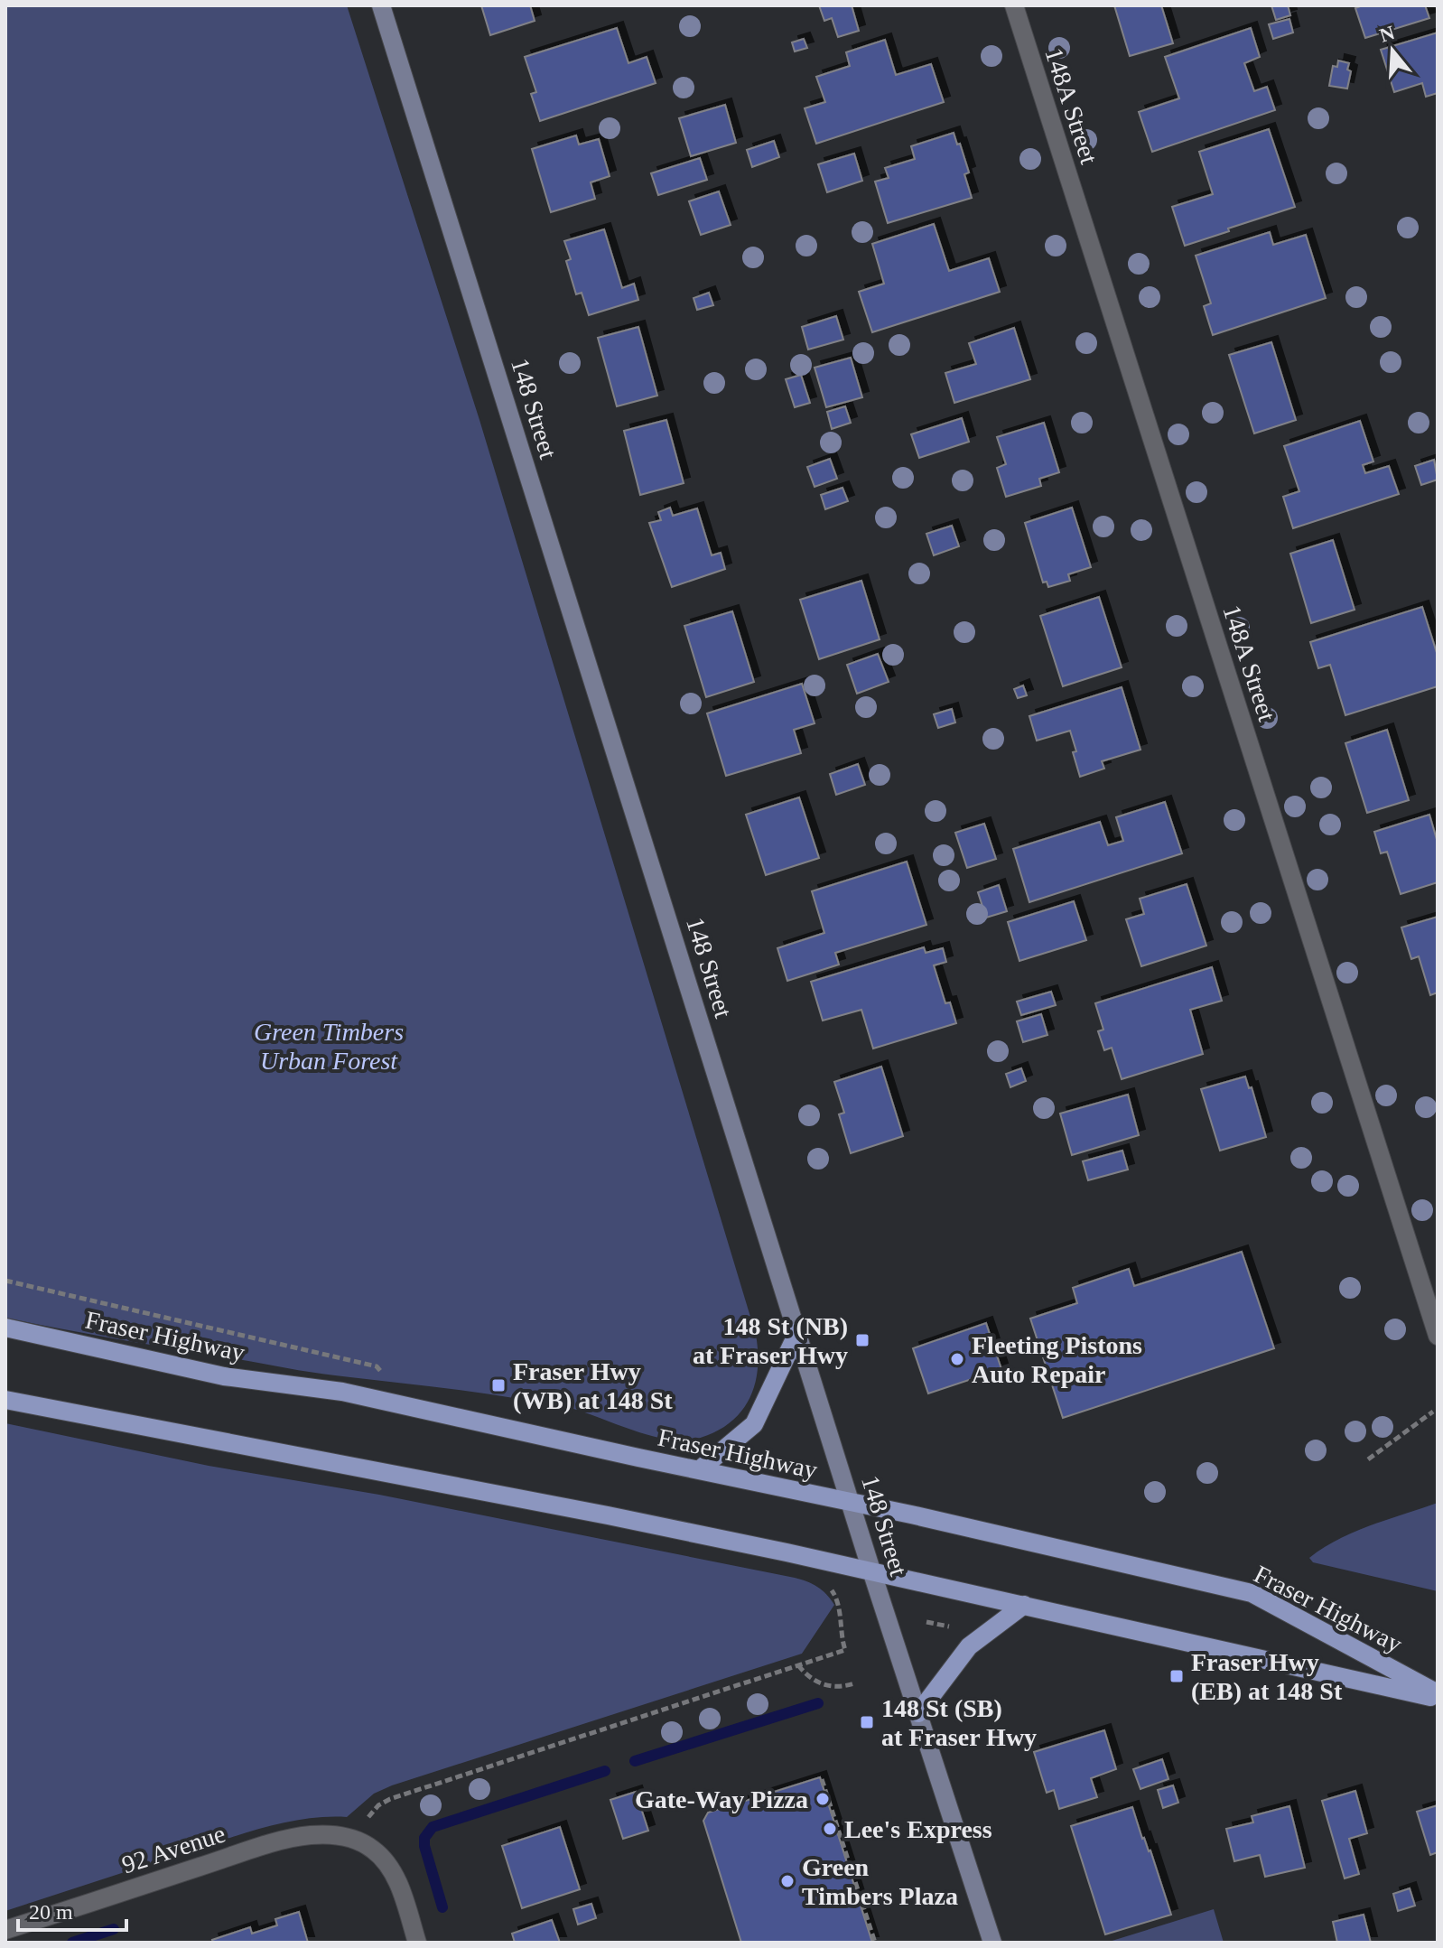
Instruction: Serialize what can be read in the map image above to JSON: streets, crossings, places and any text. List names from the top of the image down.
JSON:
{
  "streets": {
    "main road": ["148 Street", "Fraser Highway"],
    "street": ["148A Street", "92 Avenue"]
  },
  "crossings": [
    ["148 Street", "Fraser Highway"]
  ],
  "parks": ["Green Timbers Urban Forest"],
  "places": {
    "transit": [
      "148 St (NB) at Fraser Hwy",
      "Fraser Hwy (WB) at 148 St",
      "Fraser Hwy (EB) at 148 St",
      "148 St (SB) at Fraser Hwy"
    ],
    "other": [
      "Fleeting Pistons Auto Repair",
      "Gate-Way Pizza",
      "Lee's Express",
      "Green Timbers Plaza"
    ]
  },
  "scale_bar": "20 m",
  "north": "top"
}
